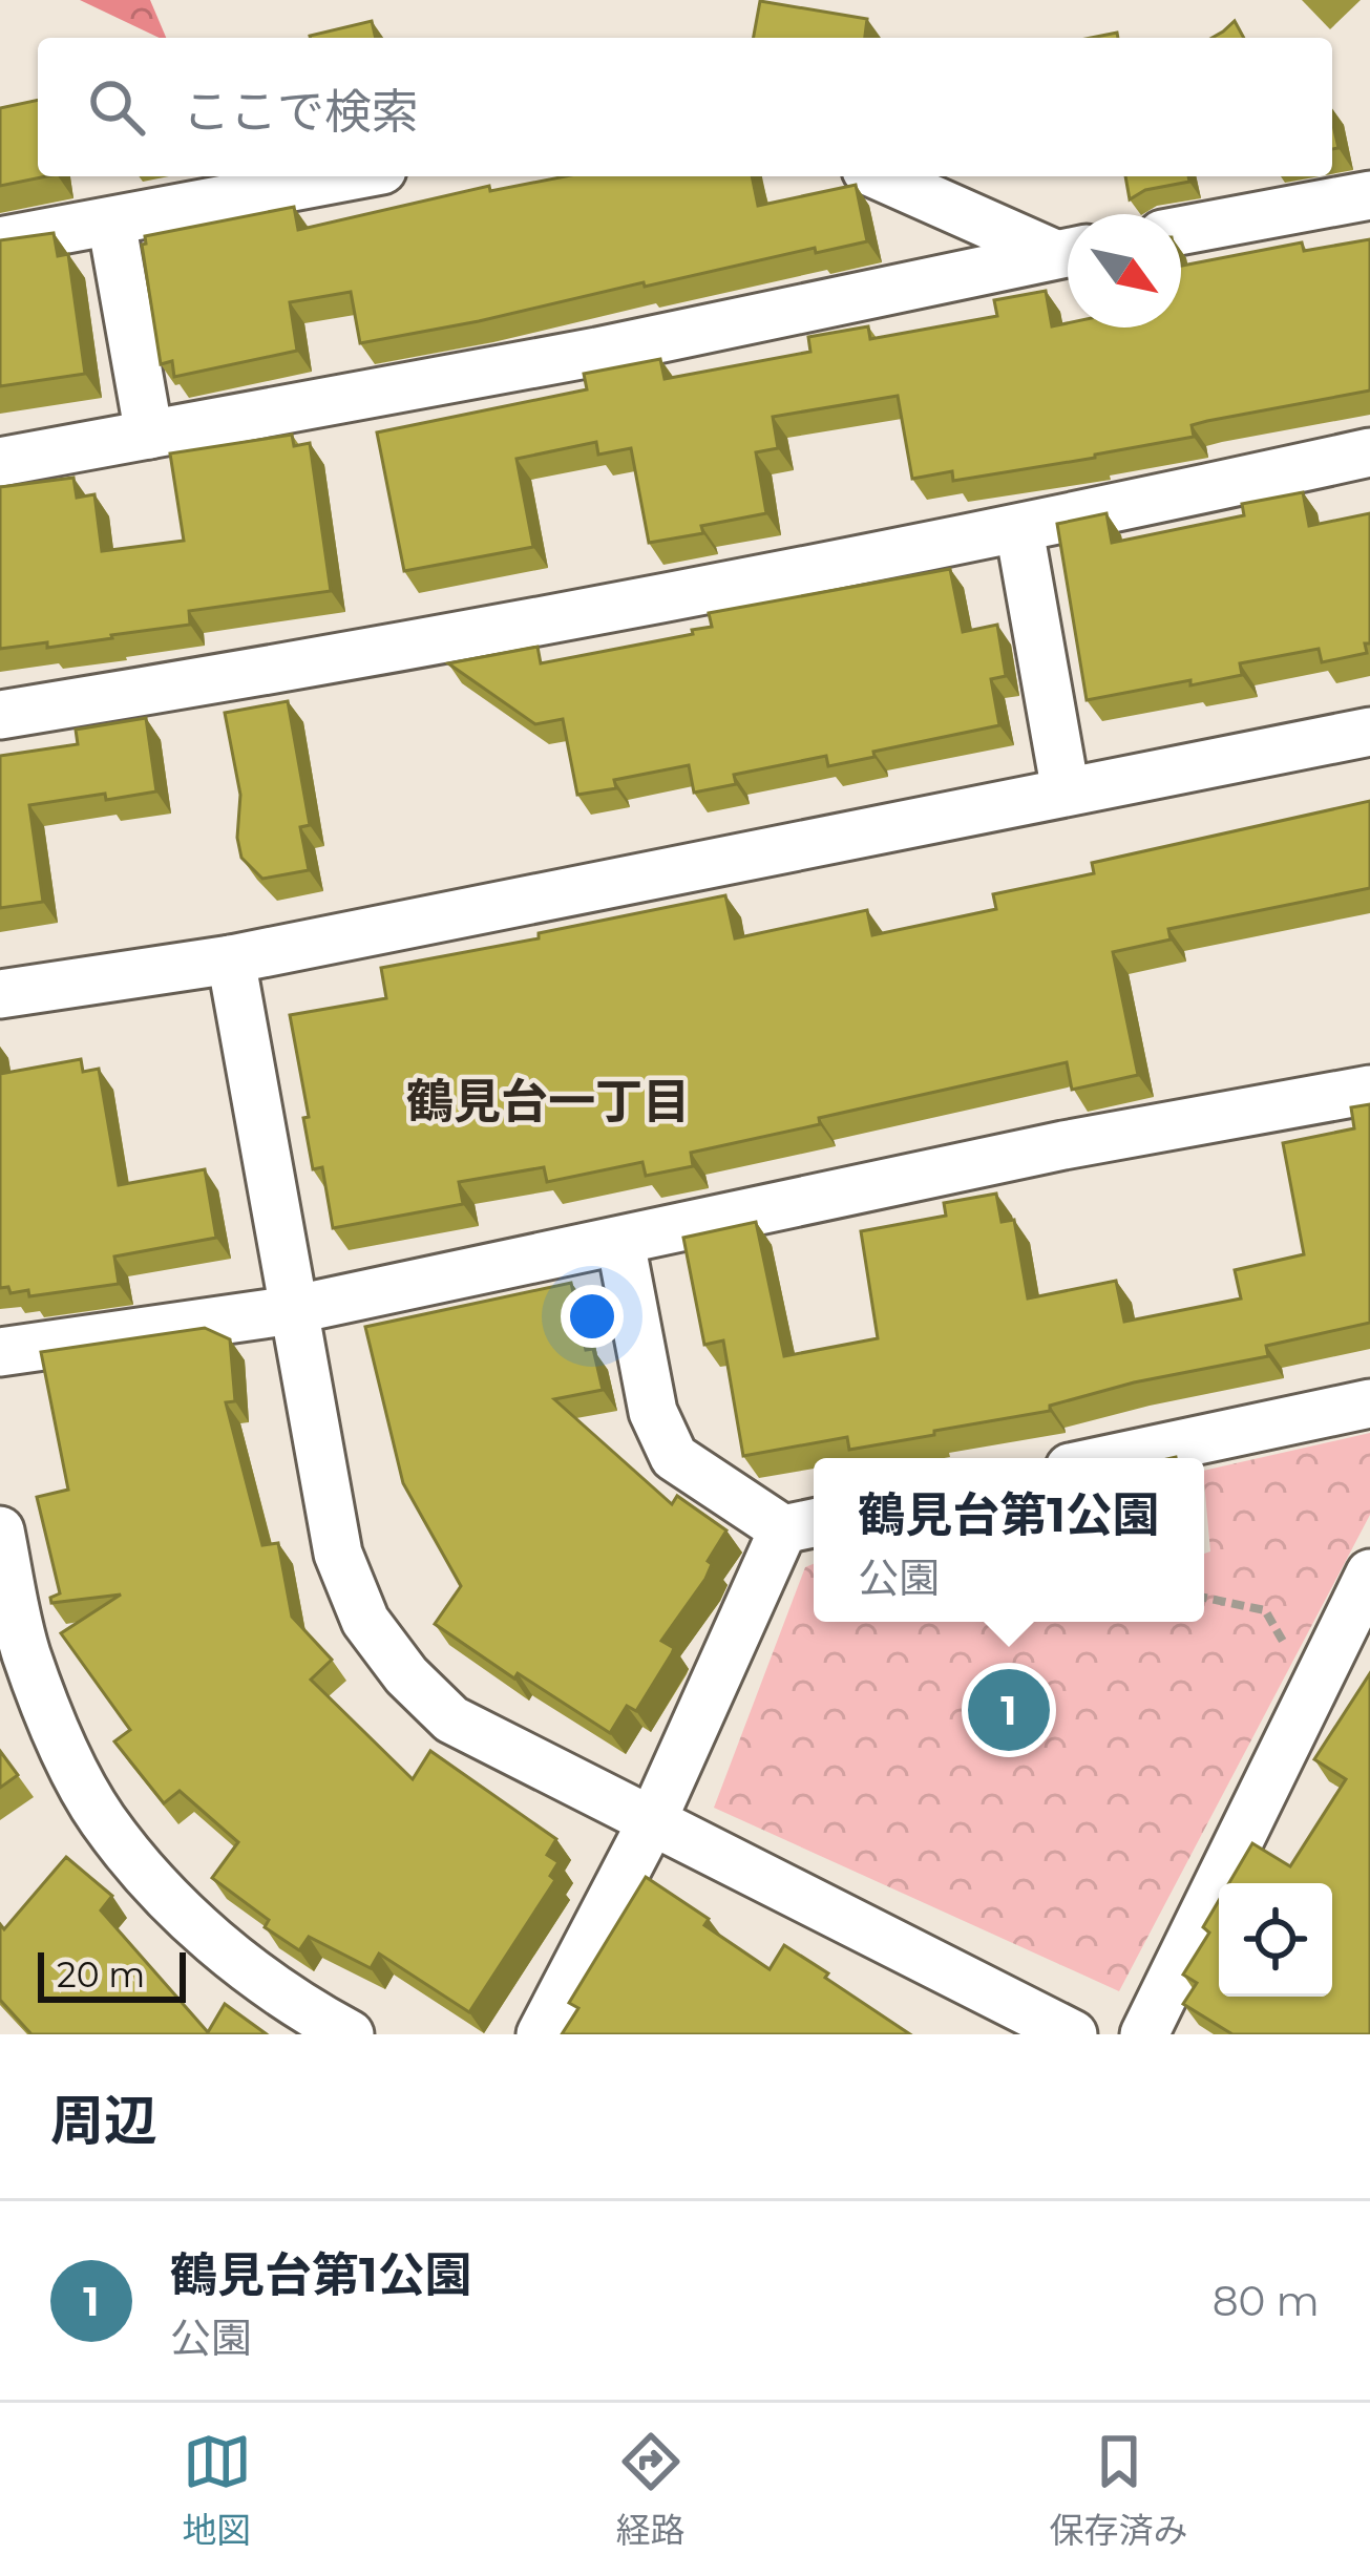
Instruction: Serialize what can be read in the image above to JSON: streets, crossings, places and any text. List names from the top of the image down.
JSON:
{
  "districts": ["鶴見台一丁目"],
  "scale_bar": "20 m",
  "north": "bottom right",
  "page": {
    "search": "ここで検索",
    "popup": ["鶴見台第1公園", "公園"],
    "pins": "1",
    "scale": "20 m",
    "heading": "周辺",
    "list": [
      {
        "mark": "1",
        "name": "鶴見台第1公園",
        "note": "公園",
        "value": "80 m"
      }
    ],
    "nav": ["地図", "経路", "保存済み"]
  }
}
